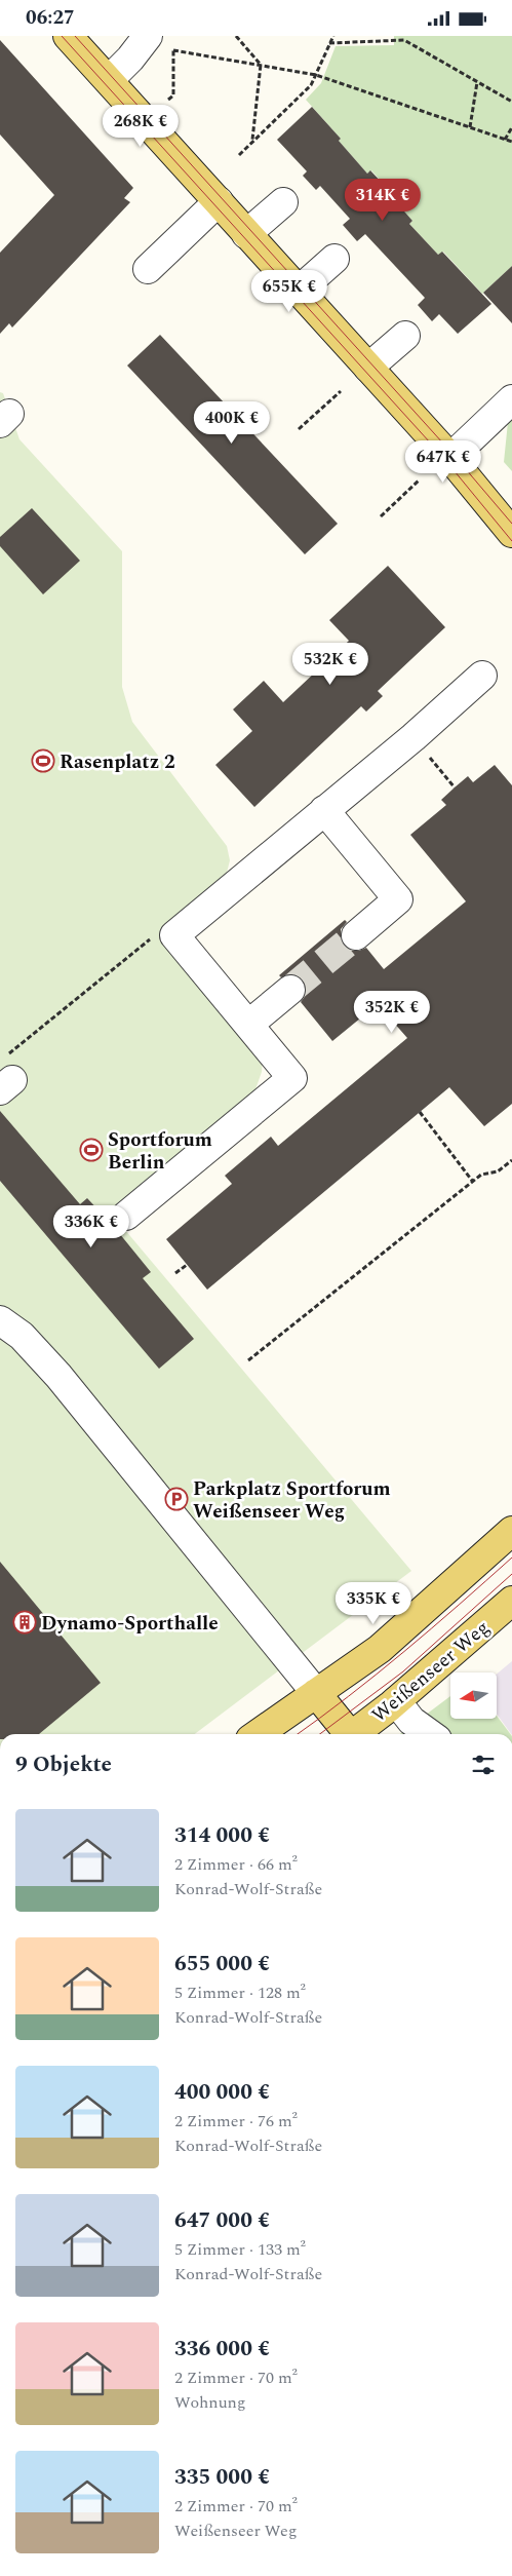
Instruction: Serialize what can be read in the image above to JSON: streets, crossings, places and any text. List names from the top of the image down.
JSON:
{
  "streets": {
    "main road": ["Weißenseer Weg"]
  },
  "places": {
    "sports": ["Rasenplatz 2", "Sportforum Berlin"],
    "parking": ["Parkplatz Sportforum Weißenseer Weg"],
    "building": ["Dynamo-Sporthalle"]
  },
  "north": "left",
  "page": {
    "status": "06:27",
    "price": [
      "268K €",
      "314K €",
      "655K €",
      "400K €",
      "647K €",
      "532K €",
      "352K €",
      "336K €",
      "335K €"
    ],
    "heading": "9 Objekte",
    "list": [
      {
        "name": "314 000 €",
        "note": "2 Zimmer · 66 m² · Konrad-Wolf-Straße"
      },
      {
        "name": "655 000 €",
        "note": "5 Zimmer · 128 m² · Konrad-Wolf-Straße"
      },
      {
        "name": "400 000 €",
        "note": "2 Zimmer · 76 m² · Konrad-Wolf-Straße"
      },
      {
        "name": "647 000 €",
        "note": "5 Zimmer · 133 m² · Konrad-Wolf-Straße"
      },
      {
        "name": "336 000 €",
        "note": "2 Zimmer · 70 m² · Wohnung"
      },
      {
        "name": "335 000 €",
        "note": "2 Zimmer · 70 m² · Weißenseer Weg"
      }
    ]
  }
}
